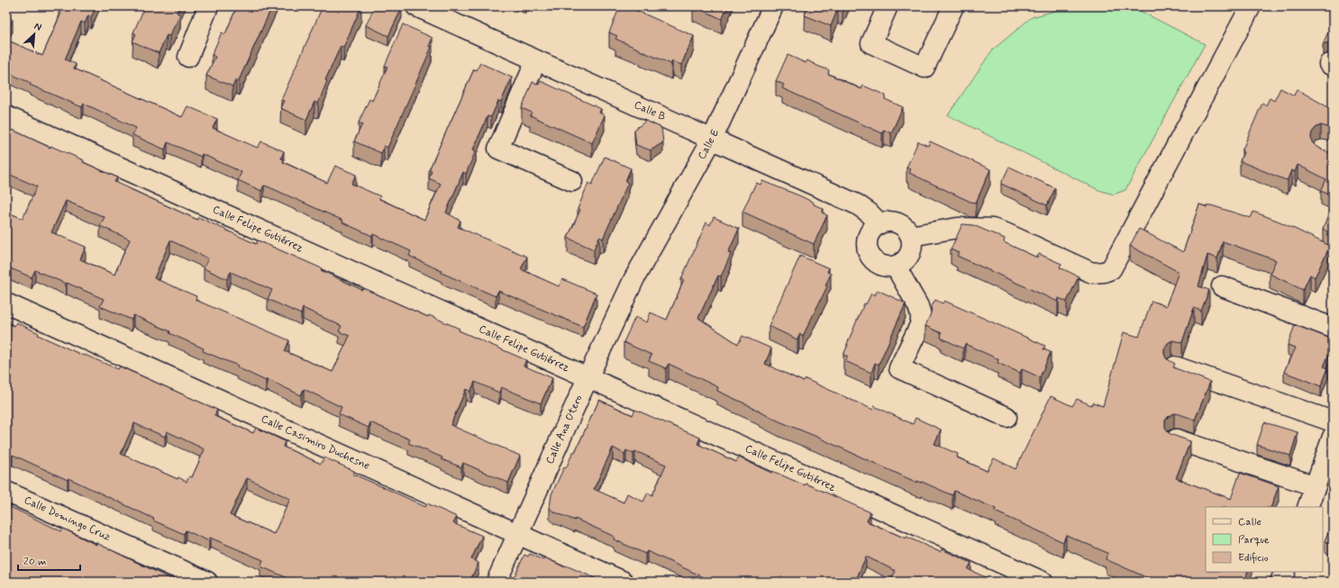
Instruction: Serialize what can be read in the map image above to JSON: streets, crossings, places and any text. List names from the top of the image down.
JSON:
{
  "streets": {
    "street": [
      "Calle B",
      "Calle E",
      "Calle Felipe Gutiérrez",
      "Calle Ana Otero",
      "Calle Casimiro Duchesne",
      "Calle Domingo Cruz"
    ]
  },
  "crossings": [
    ["Calle B", "Calle E"],
    ["Calle E", "Calle Ana Otero"],
    ["Calle Felipe Gutiérrez", "Calle Ana Otero"],
    ["Calle Ana Otero", "Calle Casimiro Duchesne"]
  ],
  "legend": ["Calle", "Parque", "Edificio"],
  "scale_bar": "20 m",
  "north": "top right"
}
